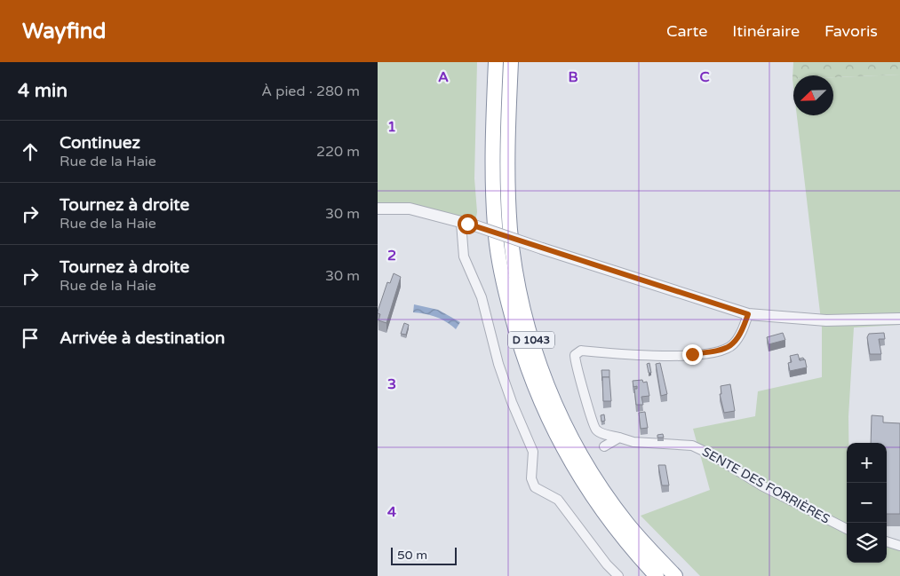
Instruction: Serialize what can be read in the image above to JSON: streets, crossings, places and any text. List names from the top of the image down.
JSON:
{
  "streets": {
    "highway": ["D 1043"],
    "street": ["SENTE DES FORRIÈRES"]
  },
  "scale_bar": "50 m",
  "north": "bottom left",
  "page": {
    "header": "Wayfind",
    "nav": ["Carte", "Itinéraire", "Favoris"],
    "heading": ["4 min", "À pied · 280 m"],
    "list": [
      ["Continuez", "Rue de la Haie", "220 m"],
      ["Tournez à droite", "Rue de la Haie", "30 m"],
      ["Tournez à droite", "Rue de la Haie", "30 m"],
      "Arrivée à destination"
    ],
    "map_buttons": ["+", "−"],
    "scale": "50 m"
  },
  "grid": {
    "columns": ["A", "B", "C"],
    "rows": [
      "1",
      "2",
      "3",
      "4"
    ]
  }
}
